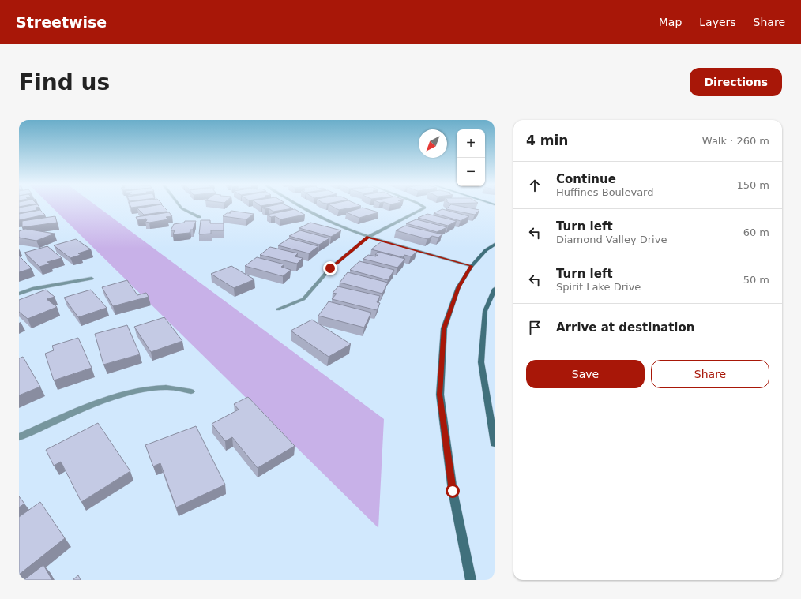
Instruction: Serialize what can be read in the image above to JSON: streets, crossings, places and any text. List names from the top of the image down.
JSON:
{
  "north": "bottom left",
  "page": {
    "header": "Streetwise",
    "nav": ["Map", "Layers", "Share"],
    "buttons": [
      "Directions",
      ["Save", "Share"]
    ],
    "title": "Find us",
    "heading": ["4 min", "Walk · 260 m"],
    "map_buttons": ["+", "−"],
    "list": [
      ["Continue", "Huffines Boulevard", "150 m"],
      ["Turn left", "Diamond Valley Drive", "60 m"],
      ["Turn left", "Spirit Lake Drive", "50 m"],
      "Arrive at destination"
    ]
  }
}
